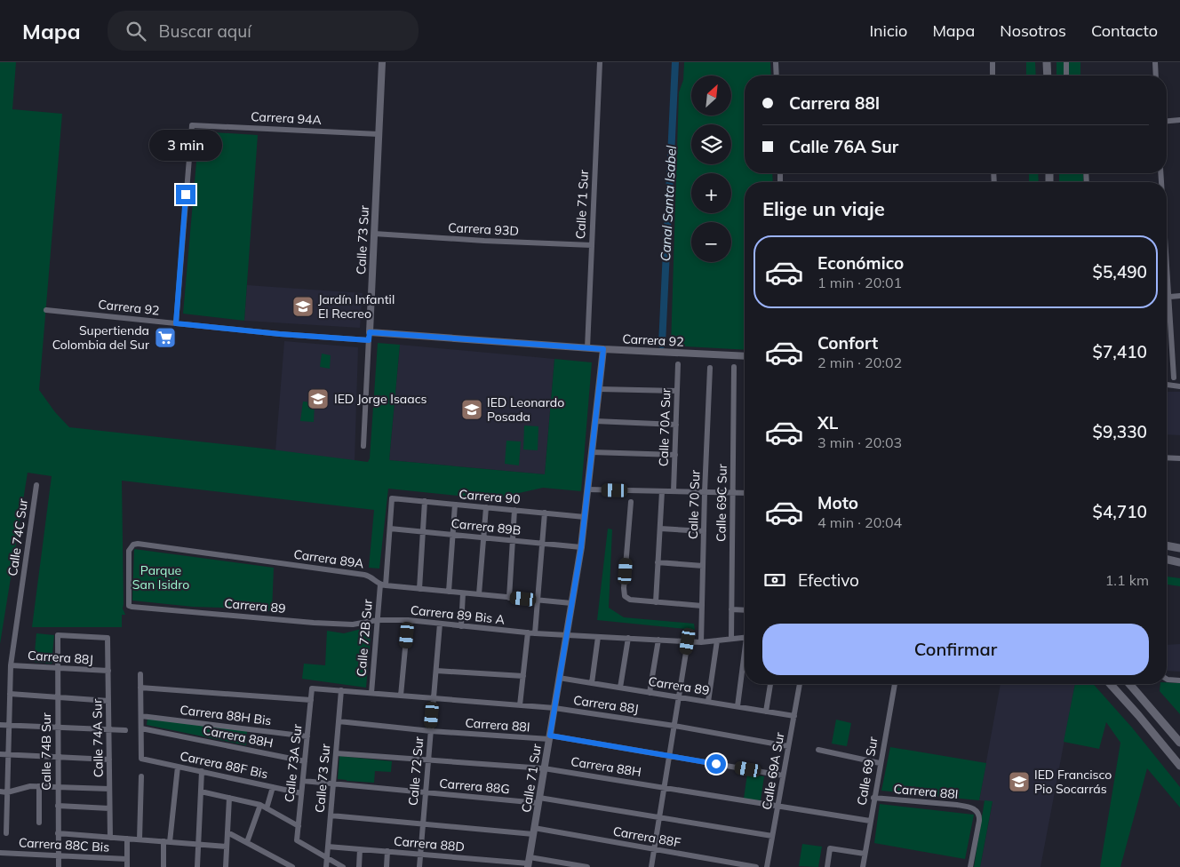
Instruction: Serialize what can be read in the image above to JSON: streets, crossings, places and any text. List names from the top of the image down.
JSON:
{
  "streets": {
    "street": [
      "Carrera 94A",
      "Calle 71 Sur",
      "Carrera 93D",
      "Calle 73 Sur",
      "Carrera 92",
      "Calle 70A Sur",
      "Carrera 90",
      "Calle 69C Sur",
      "Calle 70 Sur",
      "Carrera 89B",
      "Calle 74C Sur",
      "Carrera 89A",
      "Carrera 89",
      "Carrera 89 Bis A",
      "Calle 72B Sur",
      "Carrera 88J",
      "Carrera 88H Bis",
      "Carrera 88I",
      "Carrera 88H",
      "Calle 74A Sur",
      "Calle 74B Sur",
      "Calle 73A Sur",
      "Carrera 88F Bis",
      "Calle 72 Sur",
      "Calle 69A Sur",
      "Calle 69 Sur",
      "Carrera 88G",
      "Carrera 88F",
      "Carrera 88D",
      "Carrera 88C Bis"
    ]
  },
  "crossings": [
    ["Carrera 94A", "Calle 73 Sur"],
    ["Carrera 94A", "Carrera 92"],
    ["Calle 71 Sur", "Carrera 93D"],
    ["Calle 71 Sur", "Carrera 92"],
    ["Calle 71 Sur", "Carrera 90"],
    ["Calle 71 Sur", "Carrera 89B"],
    ["Calle 71 Sur", "Carrera 89A"],
    ["Calle 71 Sur", "Carrera 89"],
    ["Calle 71 Sur", "Carrera 89 Bis A"],
    ["Calle 71 Sur", "Carrera 88J"],
    ["Calle 71 Sur", "Carrera 88I"],
    ["Calle 71 Sur", "Carrera 88H"],
    ["Calle 71 Sur", "Carrera 88G"],
    ["Calle 71 Sur", "Carrera 88F"],
    ["Calle 71 Sur", "Carrera 88D"],
    ["Carrera 93D", "Calle 73 Sur"],
    ["Calle 73 Sur", "Carrera 92"],
    ["Calle 73 Sur", "Carrera 88J"],
    ["Calle 73 Sur", "Carrera 88I"],
    ["Calle 73 Sur", "Carrera 88H"],
    ["Calle 73 Sur", "Calle 73A Sur"],
    ["Calle 73 Sur", "Carrera 88G"],
    ["Calle 73 Sur", "Carrera 88F"],
    ["Calle 73 Sur", "Carrera 88D"],
    ["Carrera 90", "Calle 72B Sur"],
    ["Calle 69C Sur", "Carrera 89 Bis A"],
    ["Calle 70 Sur", "Carrera 89 Bis A"],
    ["Carrera 89B", "Calle 72B Sur"],
    ["Calle 74C Sur", "Carrera 88J"],
    ["Carrera 89A", "Carrera 89"],
    ["Carrera 89A", "Calle 72B Sur"],
    ["Carrera 89", "Carrera 89 Bis A"],
    ["Carrera 89", "Calle 72B Sur"],
    ["Carrera 89", "Calle 69A Sur"],
    ["Carrera 89 Bis A", "Calle 72B Sur"],
    ["Carrera 89 Bis A", "Calle 72 Sur"],
    ["Calle 72B Sur", "Carrera 88J"],
    ["Carrera 88J", "Calle 74A Sur"],
    ["Carrera 88J", "Calle 74B Sur"],
    ["Carrera 88J", "Calle 73A Sur"],
    ["Carrera 88J", "Calle 72 Sur"],
    ["Carrera 88J", "Calle 69A Sur"],
    ["Carrera 88H Bis", "Calle 73A Sur"],
    ["Carrera 88I", "Calle 72 Sur"],
    ["Carrera 88I", "Calle 69A Sur"],
    ["Carrera 88I", "Calle 69 Sur"],
    ["Carrera 88H", "Calle 73A Sur"],
    ["Carrera 88H", "Carrera 88F Bis"],
    ["Carrera 88H", "Calle 72 Sur"],
    ["Carrera 88H", "Calle 69A Sur"],
    ["Carrera 88H", "Calle 69 Sur"],
    ["Calle 74A Sur", "Calle 74B Sur"],
    ["Calle 74B Sur", "Carrera 88C Bis"],
    ["Calle 73A Sur", "Carrera 88F Bis"],
    ["Calle 73A Sur", "Carrera 88G"],
    ["Calle 72 Sur", "Carrera 88G"],
    ["Calle 72 Sur", "Carrera 88F"],
    ["Calle 72 Sur", "Carrera 88D"],
    ["Calle 69A Sur", "Carrera 88G"]
  ],
  "water": ["Canal Santa Isabel"],
  "parks": ["Parque San Isidro"],
  "places": {
    "school or university": [
      "Jardín Infantil El Recreo",
      "IED Jorge Isaacs",
      "IED Leonardo Posada",
      "IED Francisco Pio Socarrás"
    ],
    "supermarket": ["Supertienda Colombia del Sur"]
  },
  "north": "top right",
  "page": {
    "header": "Mapa",
    "search": "Buscar aquí",
    "nav": [
      "Inicio",
      "Mapa",
      "Nosotros",
      "Contacto"
    ],
    "map_buttons": ["+", "−"],
    "banner": ["Carrera 88I", "Calle 76A Sur"],
    "bubble": "3 min",
    "heading": "Elige un viaje",
    "list": [
      {
        "name": "Económico",
        "note": "1 min · 20:01",
        "value": "$5,490"
      },
      {
        "name": "Confort",
        "note": "2 min · 20:02",
        "value": "$7,410"
      },
      {
        "name": "XL",
        "note": "3 min · 20:03",
        "value": "$9,330"
      },
      {
        "name": "Moto",
        "note": "4 min · 20:04",
        "value": "$4,710"
      }
    ],
    "pay": ["Efectivo", "1.1 km"],
    "buttons": "Confirmar"
  }
}
